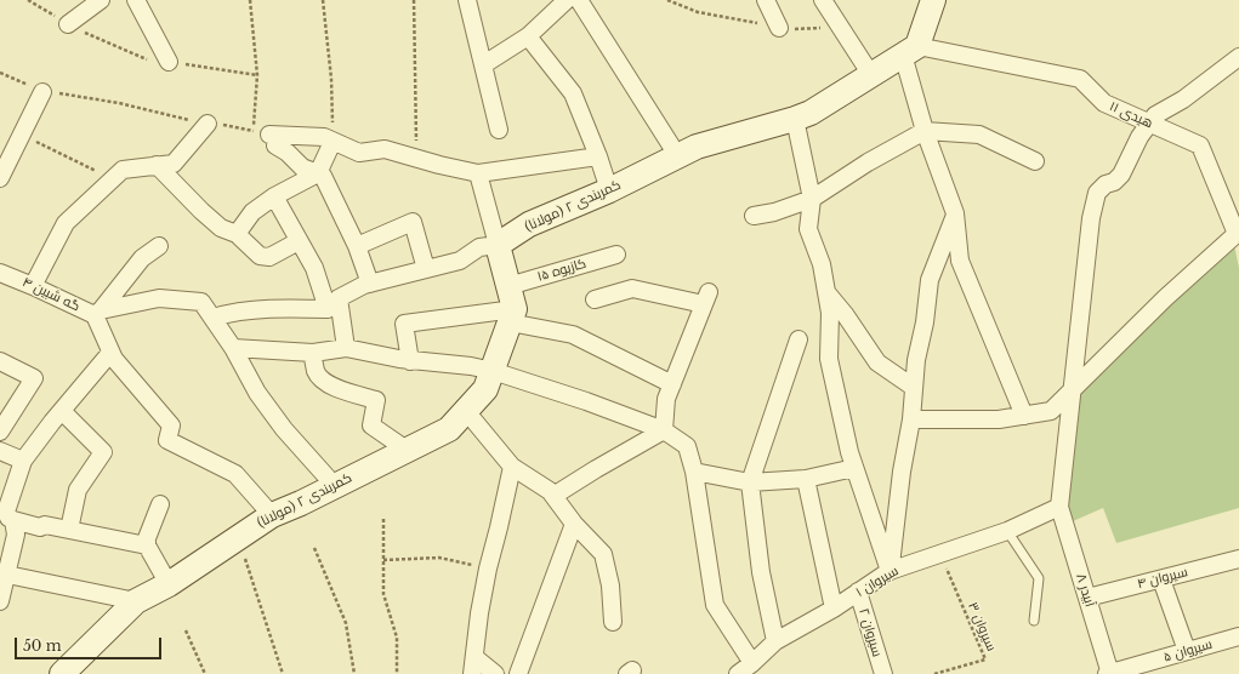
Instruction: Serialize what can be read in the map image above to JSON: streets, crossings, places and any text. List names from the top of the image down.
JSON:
{
  "streets": {
    "street": [
      "هیدی ۱۱",
      "کمربندی ۲ (مولانا)",
      "کازیوه ۱۵",
      "گه شبین ۴",
      "سیروان ۴",
      "سیروان ۱",
      "آبیدر ۸",
      "سیروان ۲",
      "سیروان ۵"
    ],
    "path": ["سیروان ۳"]
  },
  "crossings": [
    ["هیدی ۱۱", "کمربندی ۲ (مولانا)"],
    ["سیروان ۴", "آبیدر ۸"],
    ["سیروان ۱", "آبیدر ۸"],
    ["سیروان ۱", "سیروان ۳"],
    ["سیروان ۱", "سیروان ۲"],
    ["آبیدر ۸", "سیروان ۵"]
  ],
  "scale_bar": "50 m"
}
